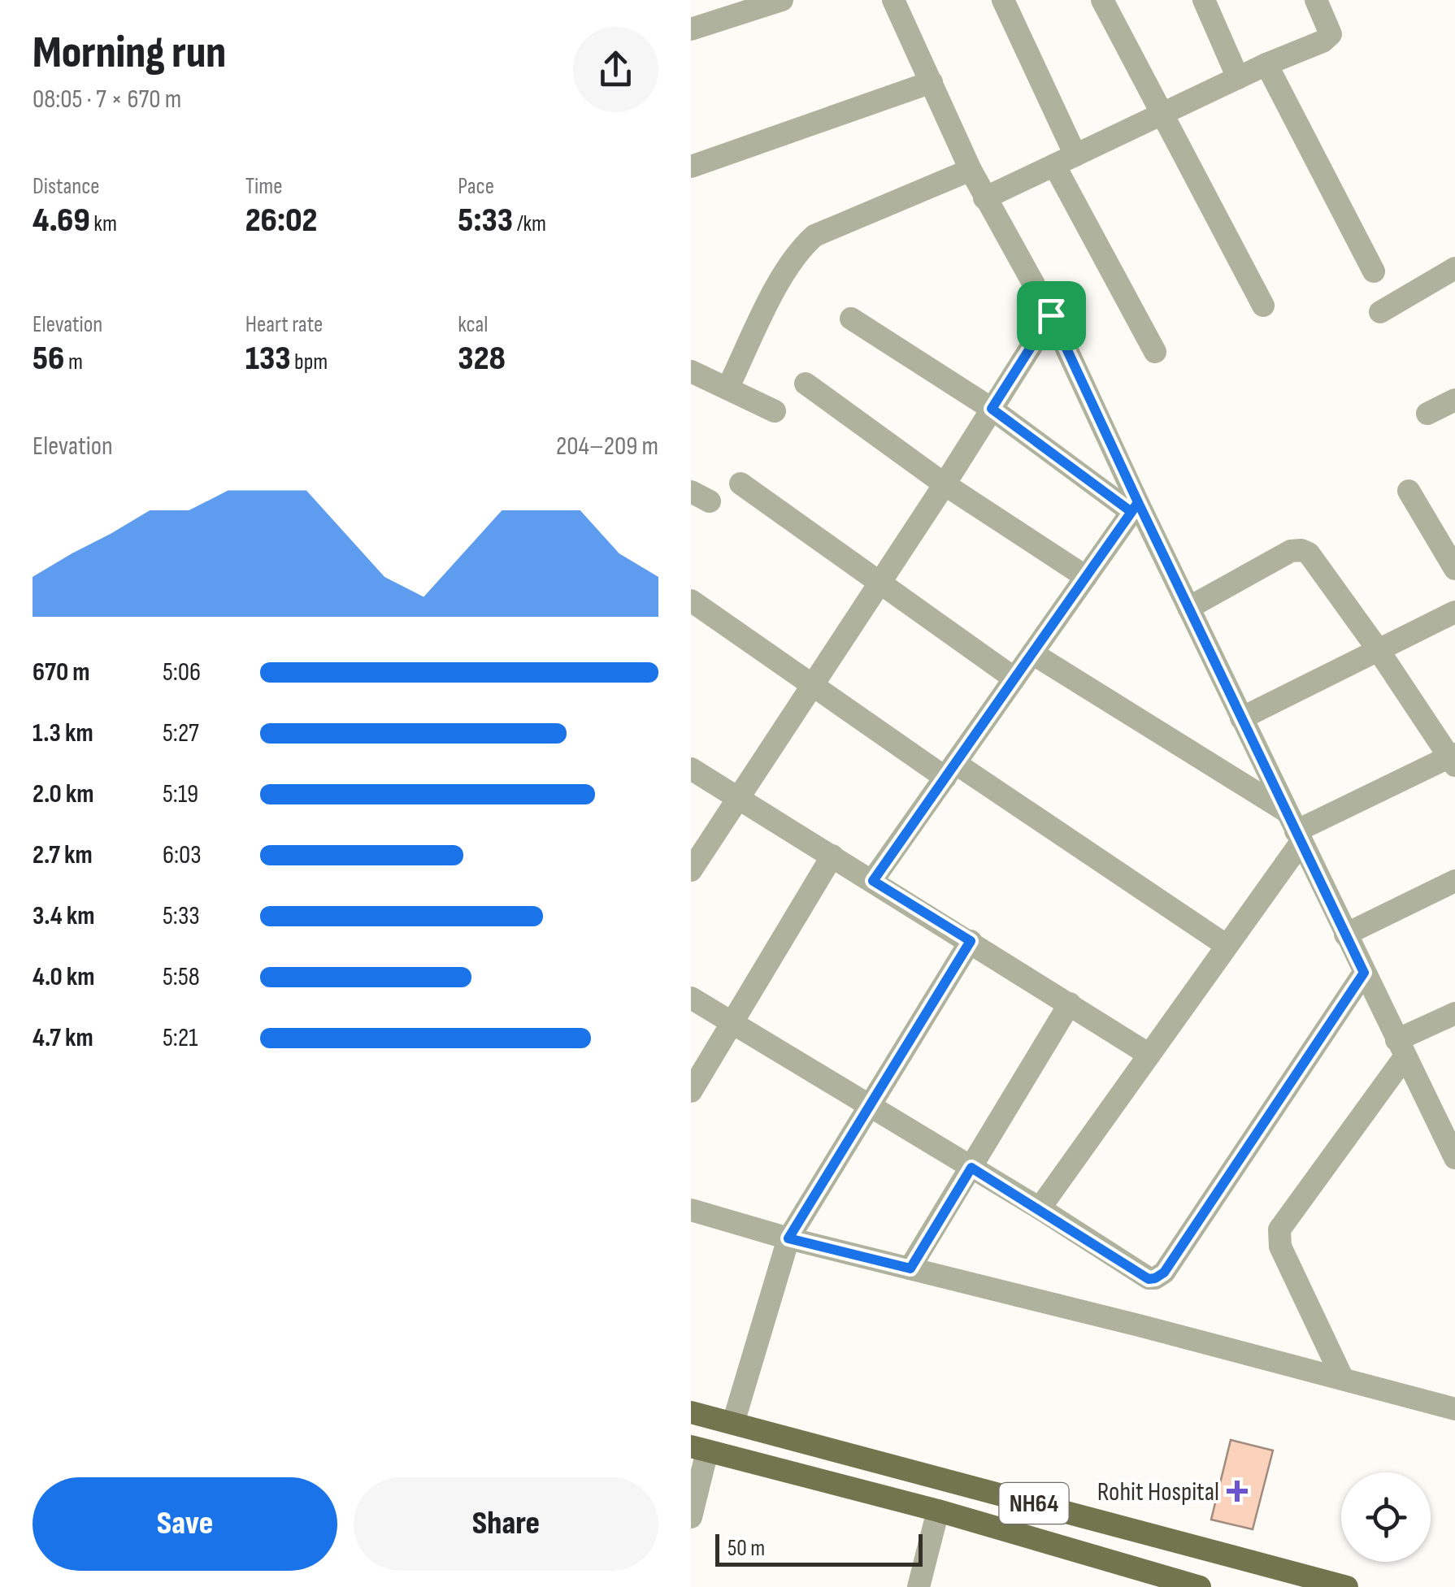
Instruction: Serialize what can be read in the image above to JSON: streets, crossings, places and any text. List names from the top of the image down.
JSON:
{
  "streets": {
    "main road": ["NH64"]
  },
  "places": {
    "health": ["Rohit Hospital"]
  },
  "scale_bar": "50 m",
  "page": {
    "heading": ["Morning run", "08:05 · 7 × 670 m"],
    "stats": [
      ["Distance", "4.69 km"],
      ["Time", "26:02"],
      ["Pace", "5:33 /km"],
      ["Elevation", "56 m"],
      ["Heart rate", "133 bpm"],
      ["kcal", "328"]
    ],
    "chart": ["Elevation", "204–209 m"],
    "list": [
      {
        "name": "670 m",
        "note": "5:06"
      },
      {
        "name": "1.3 km",
        "note": "5:27"
      },
      {
        "name": "2.0 km",
        "note": "5:19"
      },
      {
        "name": "2.7 km",
        "note": "6:03"
      },
      {
        "name": "3.4 km",
        "note": "5:33"
      },
      {
        "name": "4.0 km",
        "note": "5:58"
      },
      {
        "name": "4.7 km",
        "note": "5:21"
      }
    ],
    "buttons": ["Save", "Share"],
    "scale": "50 m"
  }
}
